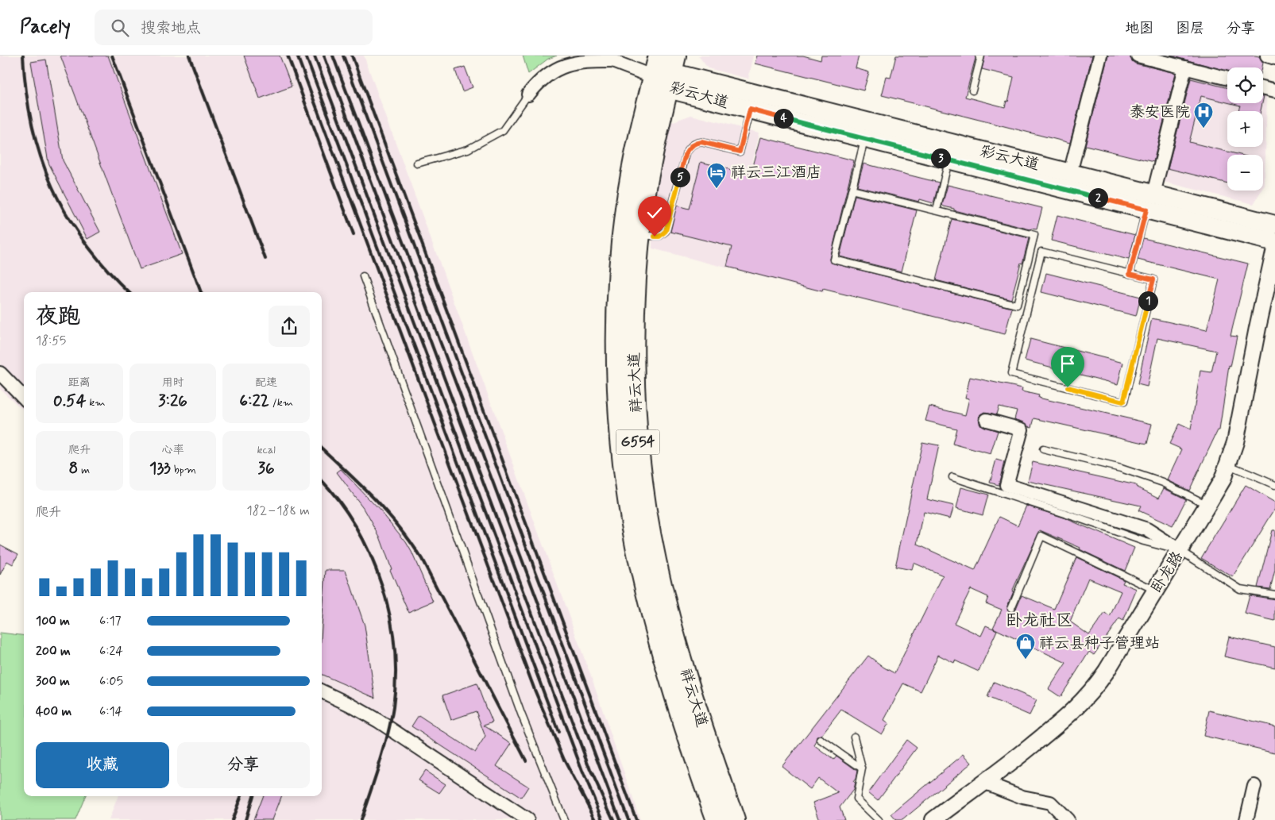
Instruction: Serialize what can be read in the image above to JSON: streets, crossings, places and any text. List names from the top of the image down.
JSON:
{
  "streets": {
    "highway": ["祥云大道", "G554"],
    "main road": ["彩云大道"],
    "street": ["卧龙路"]
  },
  "crossings": [
    ["彩云大道", "祥云大道"]
  ],
  "districts": ["卧龙社区"],
  "places": {
    "hospital": ["泰安医院"],
    "hotel": ["祥云三江酒店"],
    "shop": ["祥云县种子管理站"]
  },
  "page": {
    "header": "Pacely",
    "search": "搜索地点",
    "nav": ["地图", "图层", "分享"],
    "map_buttons": ["+", "−"],
    "pins": [
      "4",
      "3",
      "5",
      "2",
      "1"
    ],
    "heading": ["夜跑", "18:55"],
    "stats": [
      ["距离", "0.54 km"],
      ["用时", "3:26"],
      ["配速", "6:22 /km"],
      ["爬升", "8 m"],
      ["心率", "133 bpm"],
      ["kcal", "36"]
    ],
    "chart": ["爬升", "182–188 m"],
    "list": [
      {
        "name": "100 m",
        "note": "6:17"
      },
      {
        "name": "200 m",
        "note": "6:24"
      },
      {
        "name": "300 m",
        "note": "6:05"
      },
      {
        "name": "400 m",
        "note": "6:14"
      }
    ],
    "buttons": ["收藏", "分享"]
  }
}
